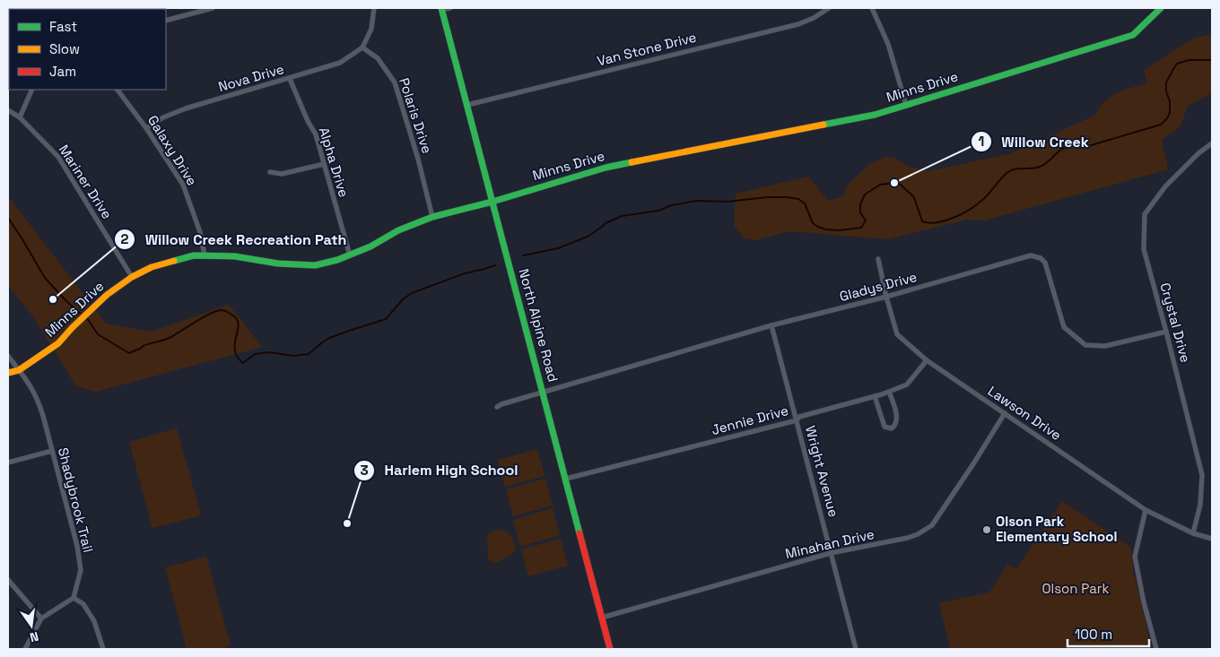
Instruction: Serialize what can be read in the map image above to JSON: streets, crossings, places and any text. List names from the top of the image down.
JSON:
{
  "streets": {
    "street": [
      "Van Stone Drive",
      "Nova Drive",
      "Minns Drive",
      "Polaris Drive",
      "Galaxy Drive",
      "Alpha Drive",
      "Mariner Drive",
      "Gladys Drive",
      "Crystal Drive",
      "North Alpine Road",
      "Lawson Drive",
      "Jennie Drive",
      "Wright Avenue",
      "Shadybrook Trail",
      "Minahan Drive"
    ]
  },
  "crossings": [
    ["Van Stone Drive", "North Alpine Road"],
    ["Nova Drive", "Polaris Drive"],
    ["Nova Drive", "Galaxy Drive"],
    ["Nova Drive", "Alpha Drive"],
    ["Minns Drive", "Polaris Drive"],
    ["Minns Drive", "Galaxy Drive"],
    ["Minns Drive", "Alpha Drive"],
    ["Minns Drive", "Mariner Drive"],
    ["Minns Drive", "North Alpine Road"],
    ["Minns Drive", "Shadybrook Trail"],
    ["Gladys Drive", "Crystal Drive"],
    ["Gladys Drive", "North Alpine Road"],
    ["Gladys Drive", "Lawson Drive"],
    ["Gladys Drive", "Wright Avenue"],
    ["Crystal Drive", "Lawson Drive"],
    ["North Alpine Road", "Jennie Drive"],
    ["North Alpine Road", "Minahan Drive"],
    ["Lawson Drive", "Jennie Drive"],
    ["Lawson Drive", "Minahan Drive"],
    ["Jennie Drive", "Wright Avenue"],
    ["Wright Avenue", "Minahan Drive"]
  ],
  "parks": ["Olson Park"],
  "places": [
    "Willow Creek",
    "Willow Creek Recreation Path",
    "Harlem High School",
    "Olson Park Elementary School"
  ],
  "legend": ["Fast", "Slow", "Jam"],
  "scale_bar": "100 m",
  "north": "bottom"
}
